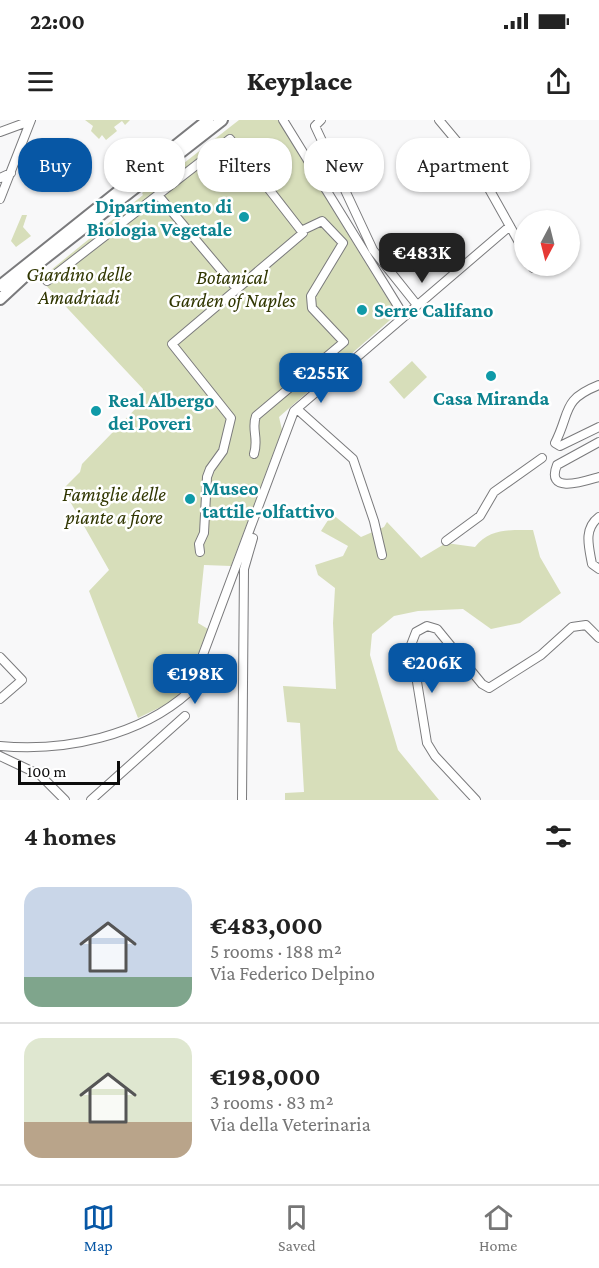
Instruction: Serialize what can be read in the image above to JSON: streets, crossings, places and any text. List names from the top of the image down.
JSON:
{
  "parks": ["Giardino delle Amadriadi", "Botanical Garden of Naples", "Famiglie delle piante a fiore"],
  "places": [
    "Dipartimento di Biologia Vegetale",
    "Serre Califano",
    "Casa Miranda",
    "Real Albergo dei Poveri",
    "Museo tattile-olfattivo"
  ],
  "scale_bar": "100 m",
  "north": "bottom",
  "page": {
    "status": "22:00",
    "header": "Keyplace",
    "chip": [
      "Buy",
      "Rent",
      "Filters",
      "New",
      "Apartment"
    ],
    "price": [
      "€483K",
      "€255K",
      "€206K",
      "€198K"
    ],
    "scale": "100 m",
    "heading": "4 homes",
    "list": [
      {
        "name": "€483,000",
        "note": "5 rooms · 188 m² · Via Federico Delpino"
      },
      {
        "name": "€198,000",
        "note": "3 rooms · 83 m² · Via della Veterinaria"
      }
    ],
    "tabs": ["Map", "Saved", "Home"]
  }
}
